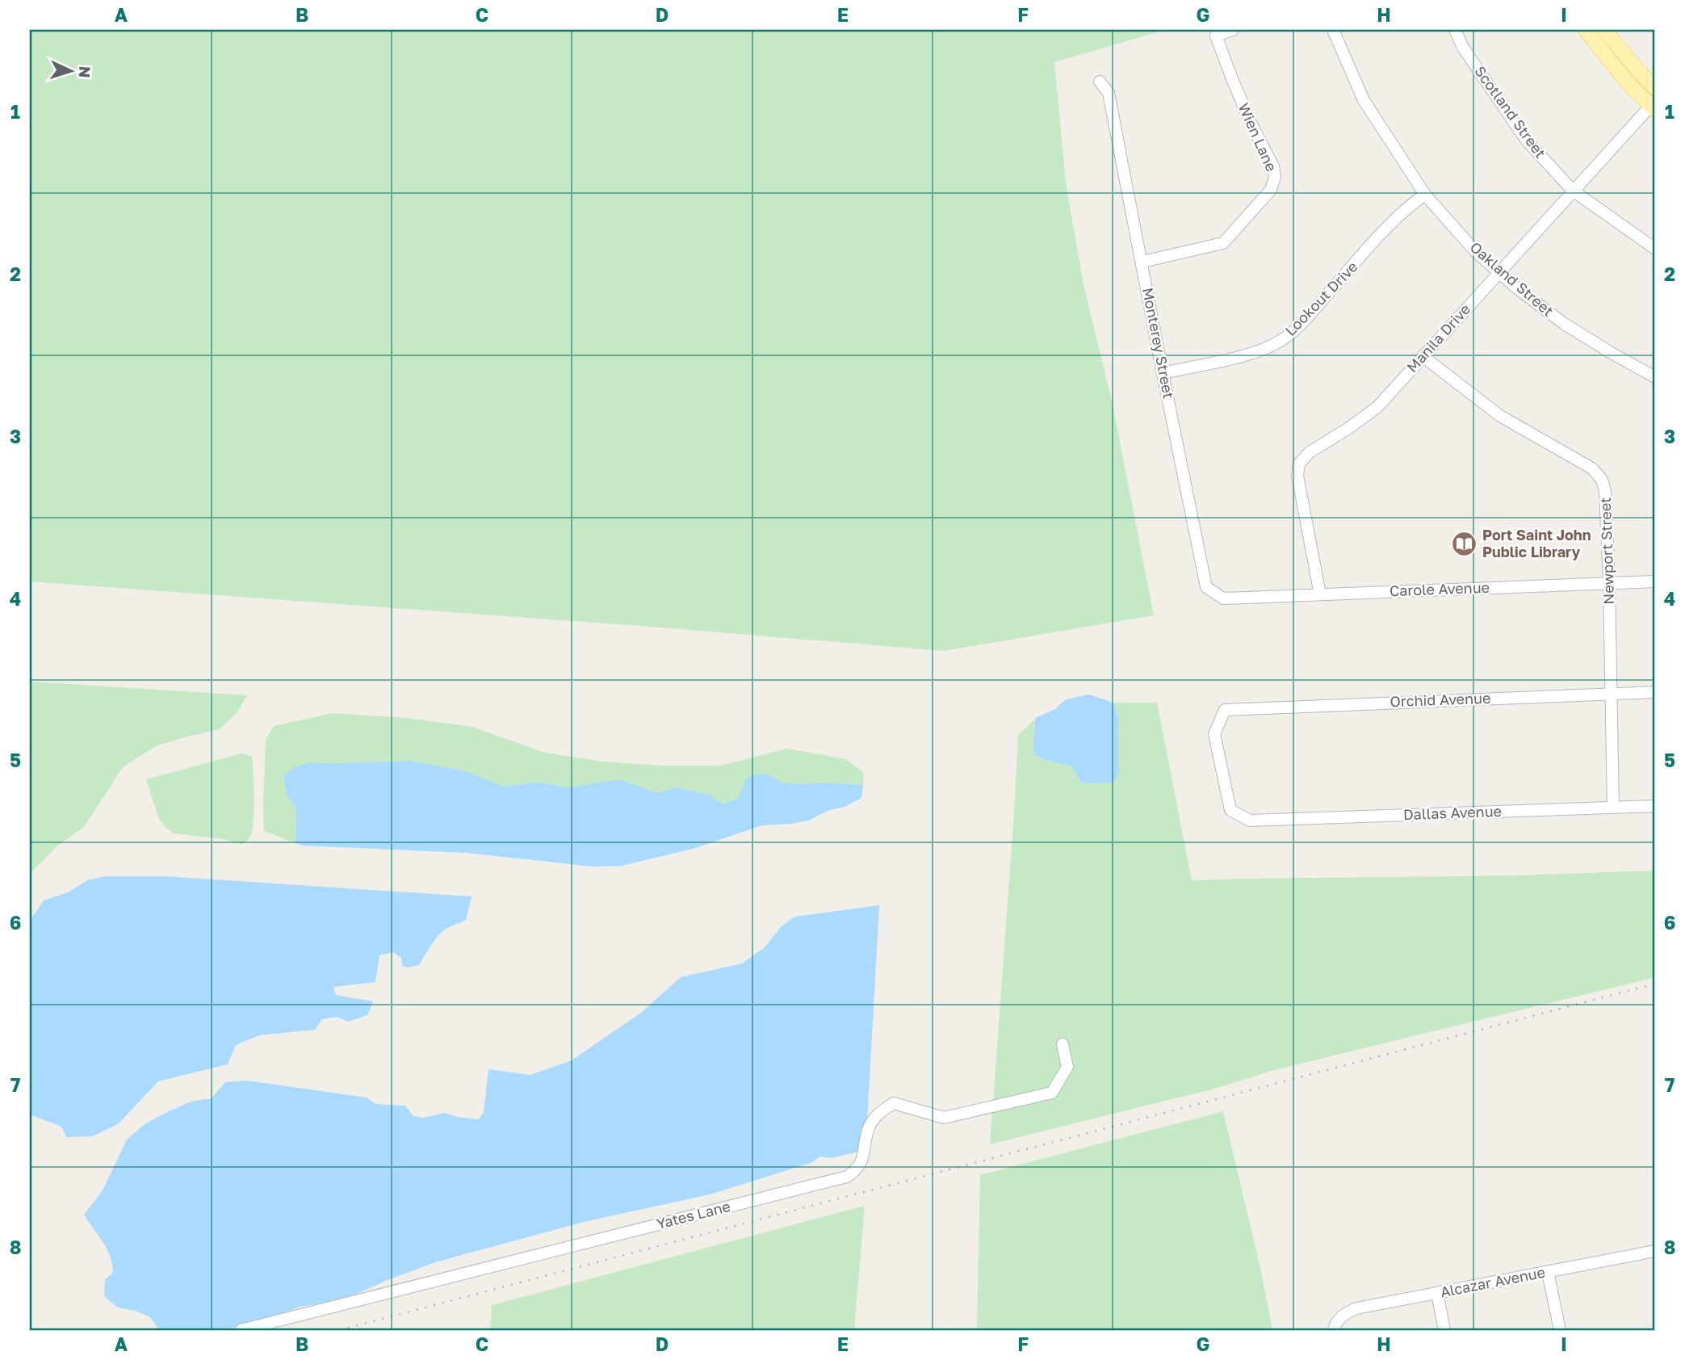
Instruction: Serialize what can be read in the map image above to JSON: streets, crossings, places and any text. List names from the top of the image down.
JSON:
{
  "streets": {
    "street": [
      "Scotland Street",
      "Wien Lane",
      "Oakland Street",
      "Lookout Drive",
      "Manila Drive",
      "Monterey Street",
      "Newport Street",
      "Carole Avenue",
      "Orchid Avenue",
      "Dallas Avenue",
      "Yates Lane",
      "Alcazar Avenue"
    ]
  },
  "crossings": [
    ["Scotland Street", "Manila Drive"],
    ["Wien Lane", "Monterey Street"],
    ["Oakland Street", "Lookout Drive"],
    ["Oakland Street", "Manila Drive"],
    ["Lookout Drive", "Monterey Street"],
    ["Manila Drive", "Newport Street"],
    ["Manila Drive", "Carole Avenue"],
    ["Monterey Street", "Carole Avenue"],
    ["Newport Street", "Carole Avenue"],
    ["Newport Street", "Orchid Avenue"],
    ["Newport Street", "Dallas Avenue"],
    ["Orchid Avenue", "Dallas Avenue"]
  ],
  "places": {
    "library": ["Port Saint John Public Library"]
  },
  "north": "right",
  "grid": {
    "columns": [
      "A",
      "B",
      "C",
      "D",
      "E",
      "F",
      "G",
      "H",
      "I"
    ],
    "rows": [
      "1",
      "2",
      "3",
      "4",
      "5",
      "6",
      "7",
      "8"
    ]
  }
}
